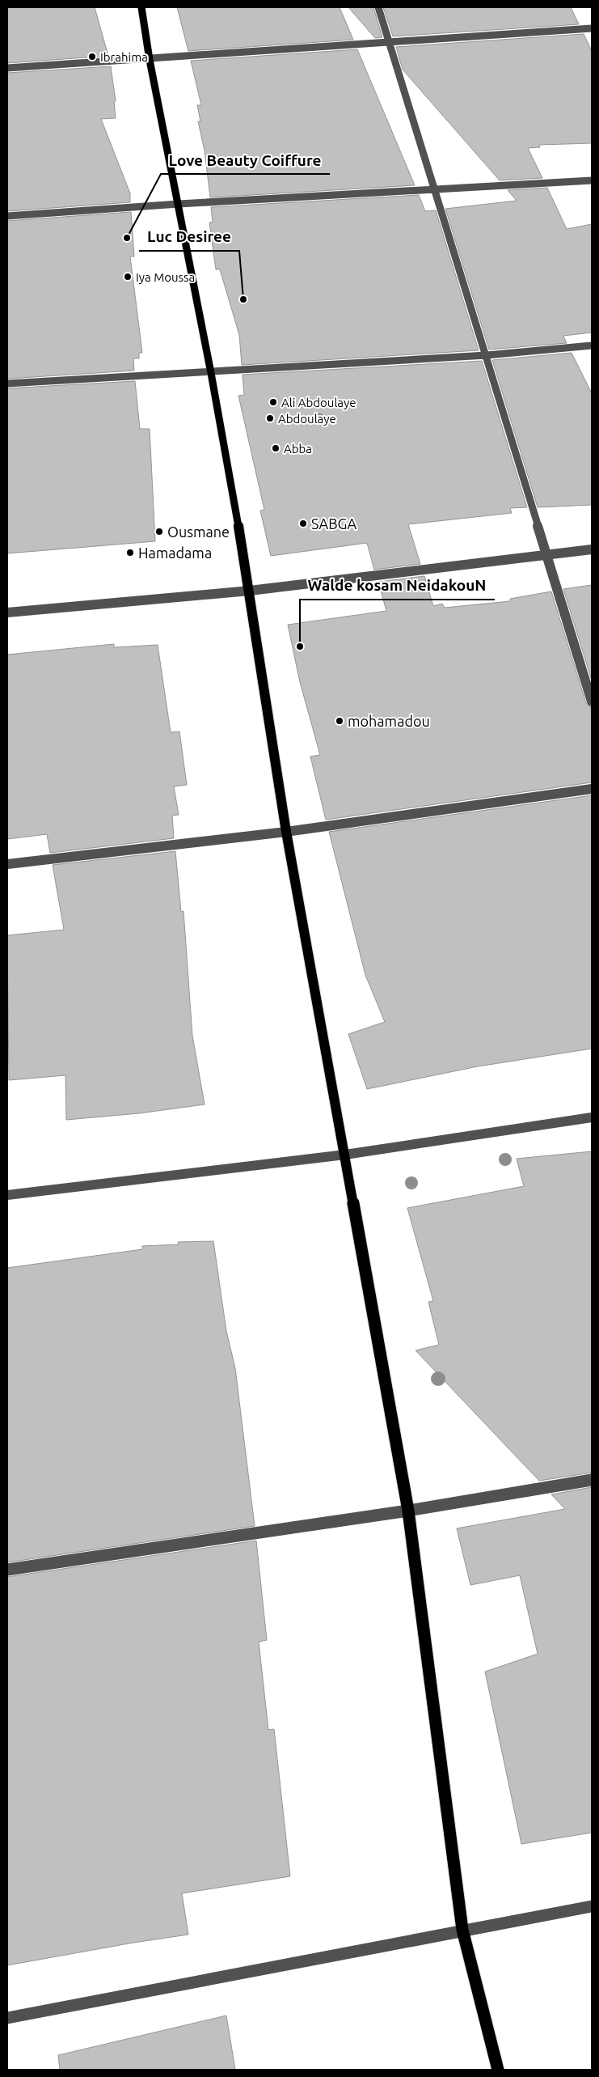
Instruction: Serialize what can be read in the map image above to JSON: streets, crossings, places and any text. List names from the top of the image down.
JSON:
{
  "places": [
    "Ibrahima",
    "Love Beauty Coiffure",
    "Iya Moussa",
    "Luc Desiree",
    "Ali Abdoulaye",
    "Abdoulaye",
    "Abba",
    "SABGA",
    "Ousmane",
    "Hamadama",
    "Walde kosam NeidakouN",
    "mohamadou"
  ]
}
